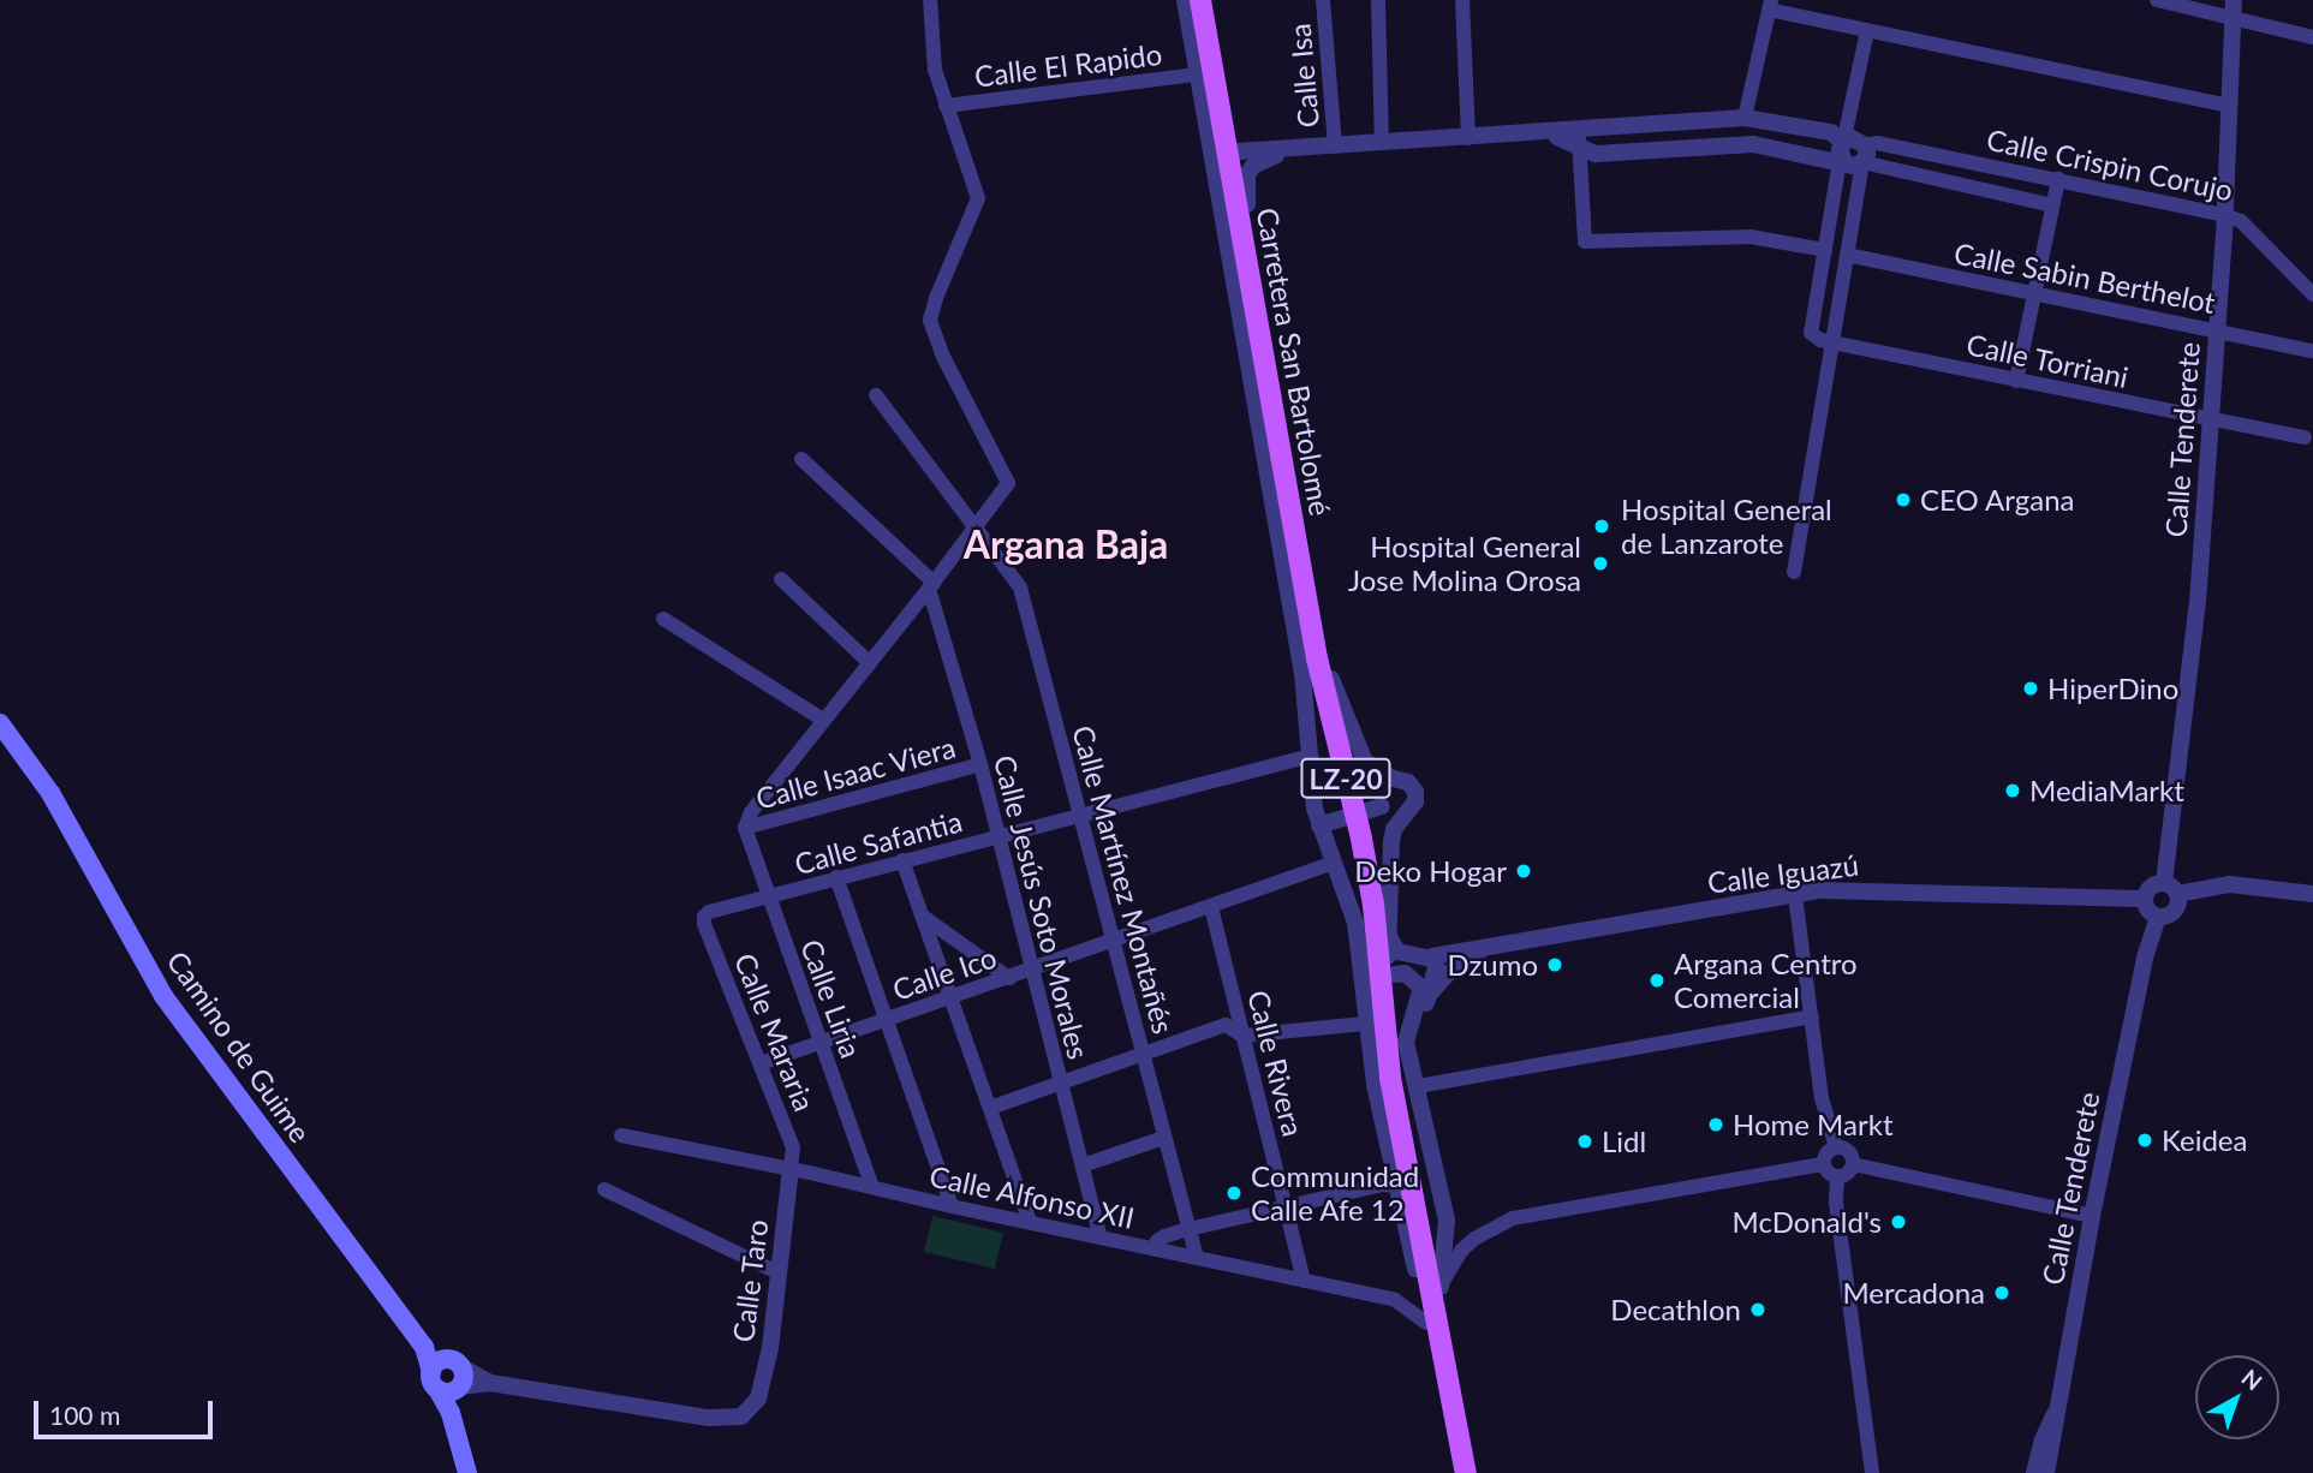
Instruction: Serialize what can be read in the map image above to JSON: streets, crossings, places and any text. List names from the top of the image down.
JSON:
{
  "streets": {
    "main road": ["Carretera San Bartolomé", "LZ-20", "Camino de Guime"],
    "street": [
      "Calle El Rapido",
      "Calle Isa",
      "Calle Crispin Corujo",
      "Calle Sabin Berthelot",
      "Calle Torriani",
      "Calle Tenderete",
      "Calle Isaac Viera",
      "Calle Safantia",
      "Calle Iguazú",
      "Calle Martínez Montañés",
      "Calle Jesús Soto Morales",
      "Calle Ico",
      "Calle Liria",
      "Calle Mararia",
      "Calle Rivera",
      "Calle Alfonso XII",
      "Calle Taro"
    ]
  },
  "crossings": [
    ["Calle El Rapido", "Carretera San Bartolomé"],
    ["Calle Crispin Corujo", "Calle Tenderete"],
    ["Calle Sabin Berthelot", "Calle Tenderete"],
    ["Calle Torriani", "Calle Tenderete"],
    ["Carretera San Bartolomé", "LZ-20"],
    ["Carretera San Bartolomé", "Calle Safantia"],
    ["Carretera San Bartolomé", "Calle Iguazú"],
    ["Carretera San Bartolomé", "Calle Ico"],
    ["Carretera San Bartolomé", "Calle Alfonso XII"],
    ["Calle Tenderete", "Calle Iguazú"],
    ["Calle Isaac Viera", "Calle Jesús Soto Morales"],
    ["Calle Isaac Viera", "Calle Liria"],
    ["LZ-20", "Calle Alfonso XII"],
    ["Calle Safantia", "Calle Martínez Montañés"],
    ["Calle Safantia", "Calle Jesús Soto Morales"],
    ["Calle Safantia", "Calle Liria"],
    ["Calle Safantia", "Calle Mararia"],
    ["Calle Martínez Montañés", "Calle Ico"],
    ["Calle Martínez Montañés", "Calle Alfonso XII"],
    ["Calle Jesús Soto Morales", "Calle Ico"],
    ["Calle Jesús Soto Morales", "Calle Alfonso XII"],
    ["Calle Ico", "Calle Liria"],
    ["Calle Ico", "Calle Mararia"],
    ["Calle Ico", "Calle Rivera"],
    ["Calle Liria", "Calle Alfonso XII"],
    ["Calle Mararia", "Calle Alfonso XII"],
    ["Calle Mararia", "Calle Taro"],
    ["Calle Rivera", "Calle Alfonso XII"],
    ["Calle Alfonso XII", "Calle Taro"]
  ],
  "districts": ["Argana Baja"],
  "places": [
    "CEO Argana",
    "Hospital General de Lanzarote",
    "Hospital General Jose Molina Orosa",
    "HiperDino",
    "MediaMarkt",
    "Deko Hogar",
    "Dzumo",
    "Argana Centro Comercial",
    "Home Markt",
    "Keidea",
    "Lidl",
    "Communidad Calle Afe 12",
    "McDonald's",
    "Mercadona",
    "Decathlon"
  ],
  "scale_bar": "100 m",
  "north": "top right"
}
